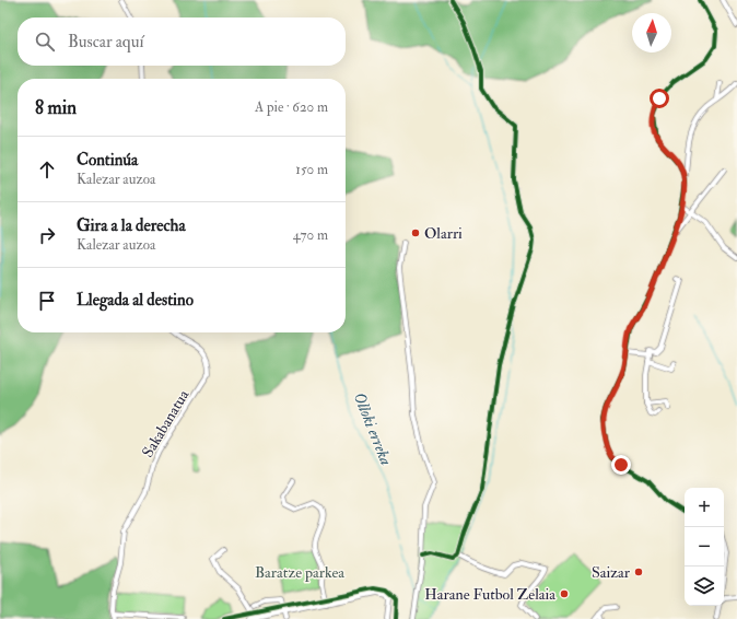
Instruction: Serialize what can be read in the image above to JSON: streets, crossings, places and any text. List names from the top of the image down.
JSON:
{
  "streets": {
    "street": ["Sakabanatua"]
  },
  "water": ["Olloki erreka"],
  "parks": ["Baratze parkea"],
  "places": ["Olarri", "Saizar", "Harane Futbol Zelaia"],
  "north": "top",
  "page": {
    "search": "Buscar aquí",
    "heading": ["8 min", "A pie · 620 m"],
    "list": [
      ["Continúa", "Kalezar auzoa", "150 m"],
      ["Gira a la derecha", "Kalezar auzoa", "470 m"],
      "Llegada al destino"
    ],
    "map_buttons": ["+", "−"]
  }
}
